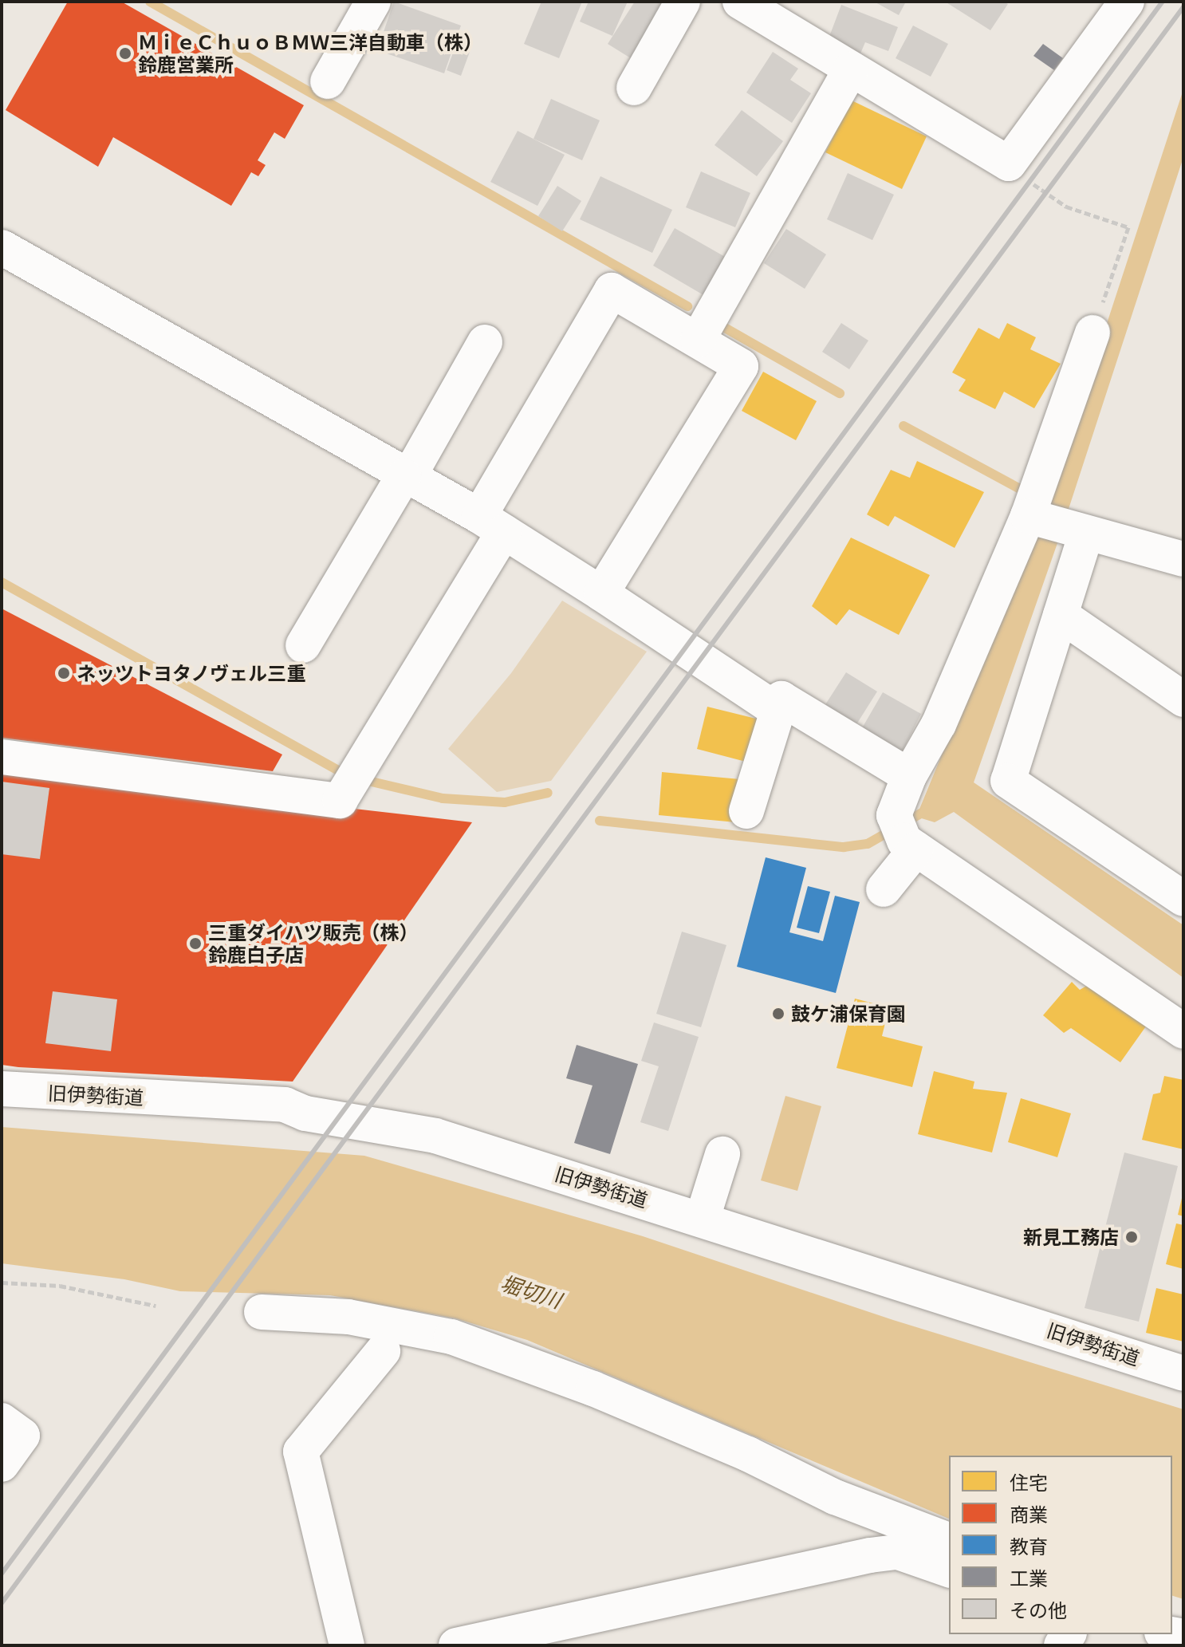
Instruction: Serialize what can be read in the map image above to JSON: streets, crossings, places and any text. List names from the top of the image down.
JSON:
{
  "streets": {
    "street": ["旧伊勢街道"]
  },
  "water": ["堀切川"],
  "places": [
    "ＭｉｅＣｈｕｏＢＭＷ三洋自動車（株） 鈴鹿営業所",
    "ネッツトヨタノヴェル三重",
    "三重ダイハツ販売（株） 鈴鹿白子店",
    "鼓ケ浦保育園",
    "新見工務店"
  ],
  "legend": [
    "住宅",
    "商業",
    "教育",
    "工業",
    "その他"
  ]
}
